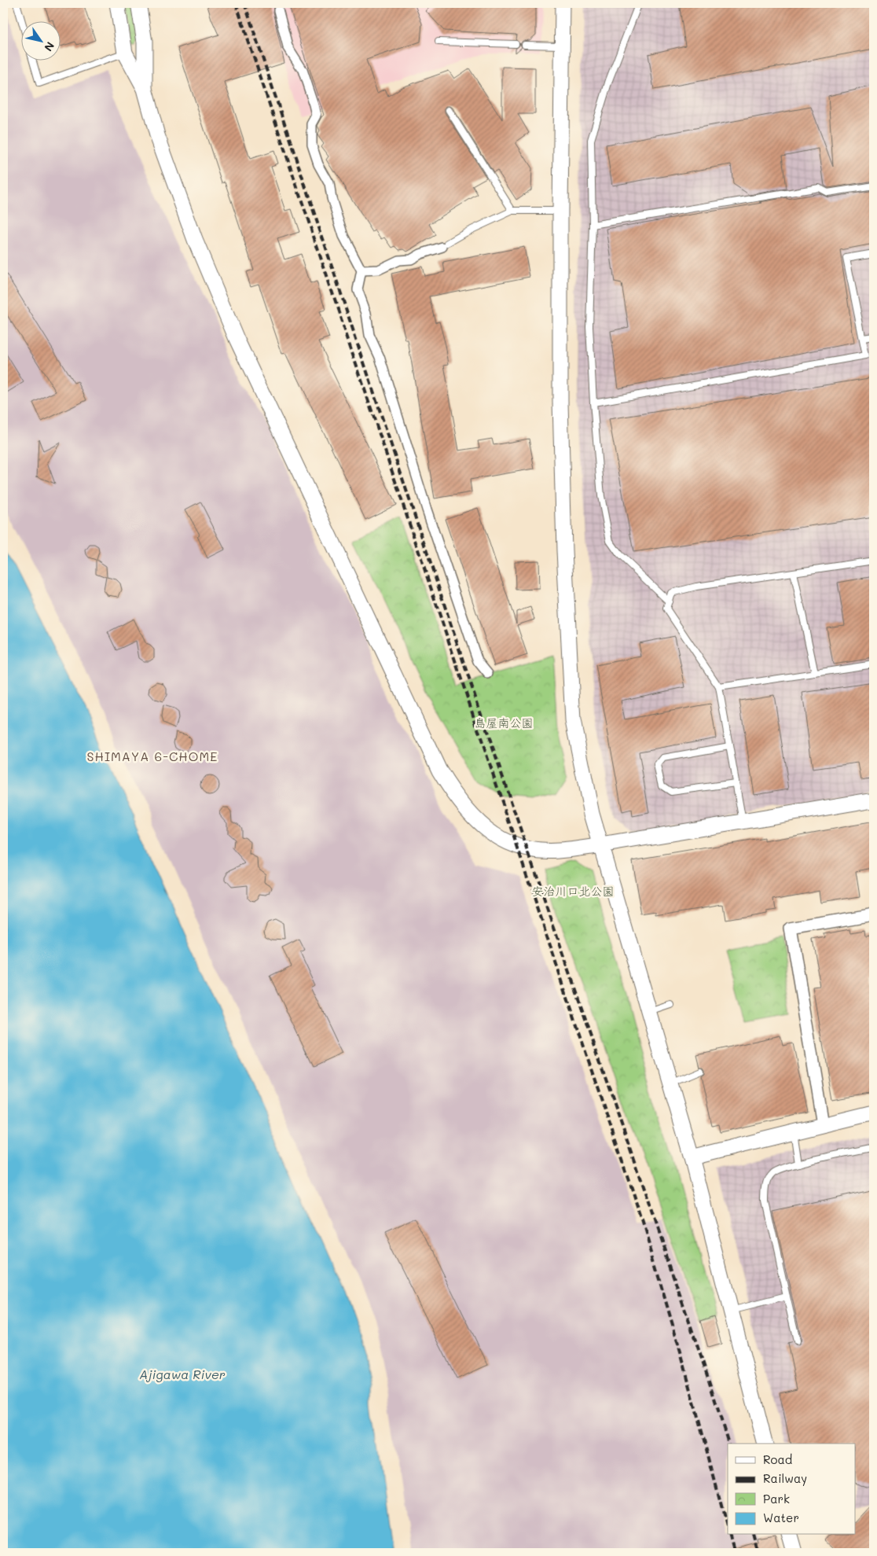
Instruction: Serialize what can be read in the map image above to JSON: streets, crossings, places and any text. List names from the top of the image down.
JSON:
{
  "districts": ["SHIMAYA 6-CHOME"],
  "water": ["Ajigawa River"],
  "parks": ["島屋南公園", "安治川口北公園"],
  "legend": [
    "Road",
    "Railway",
    "Park",
    "Water"
  ],
  "north": "bottom right"
}
